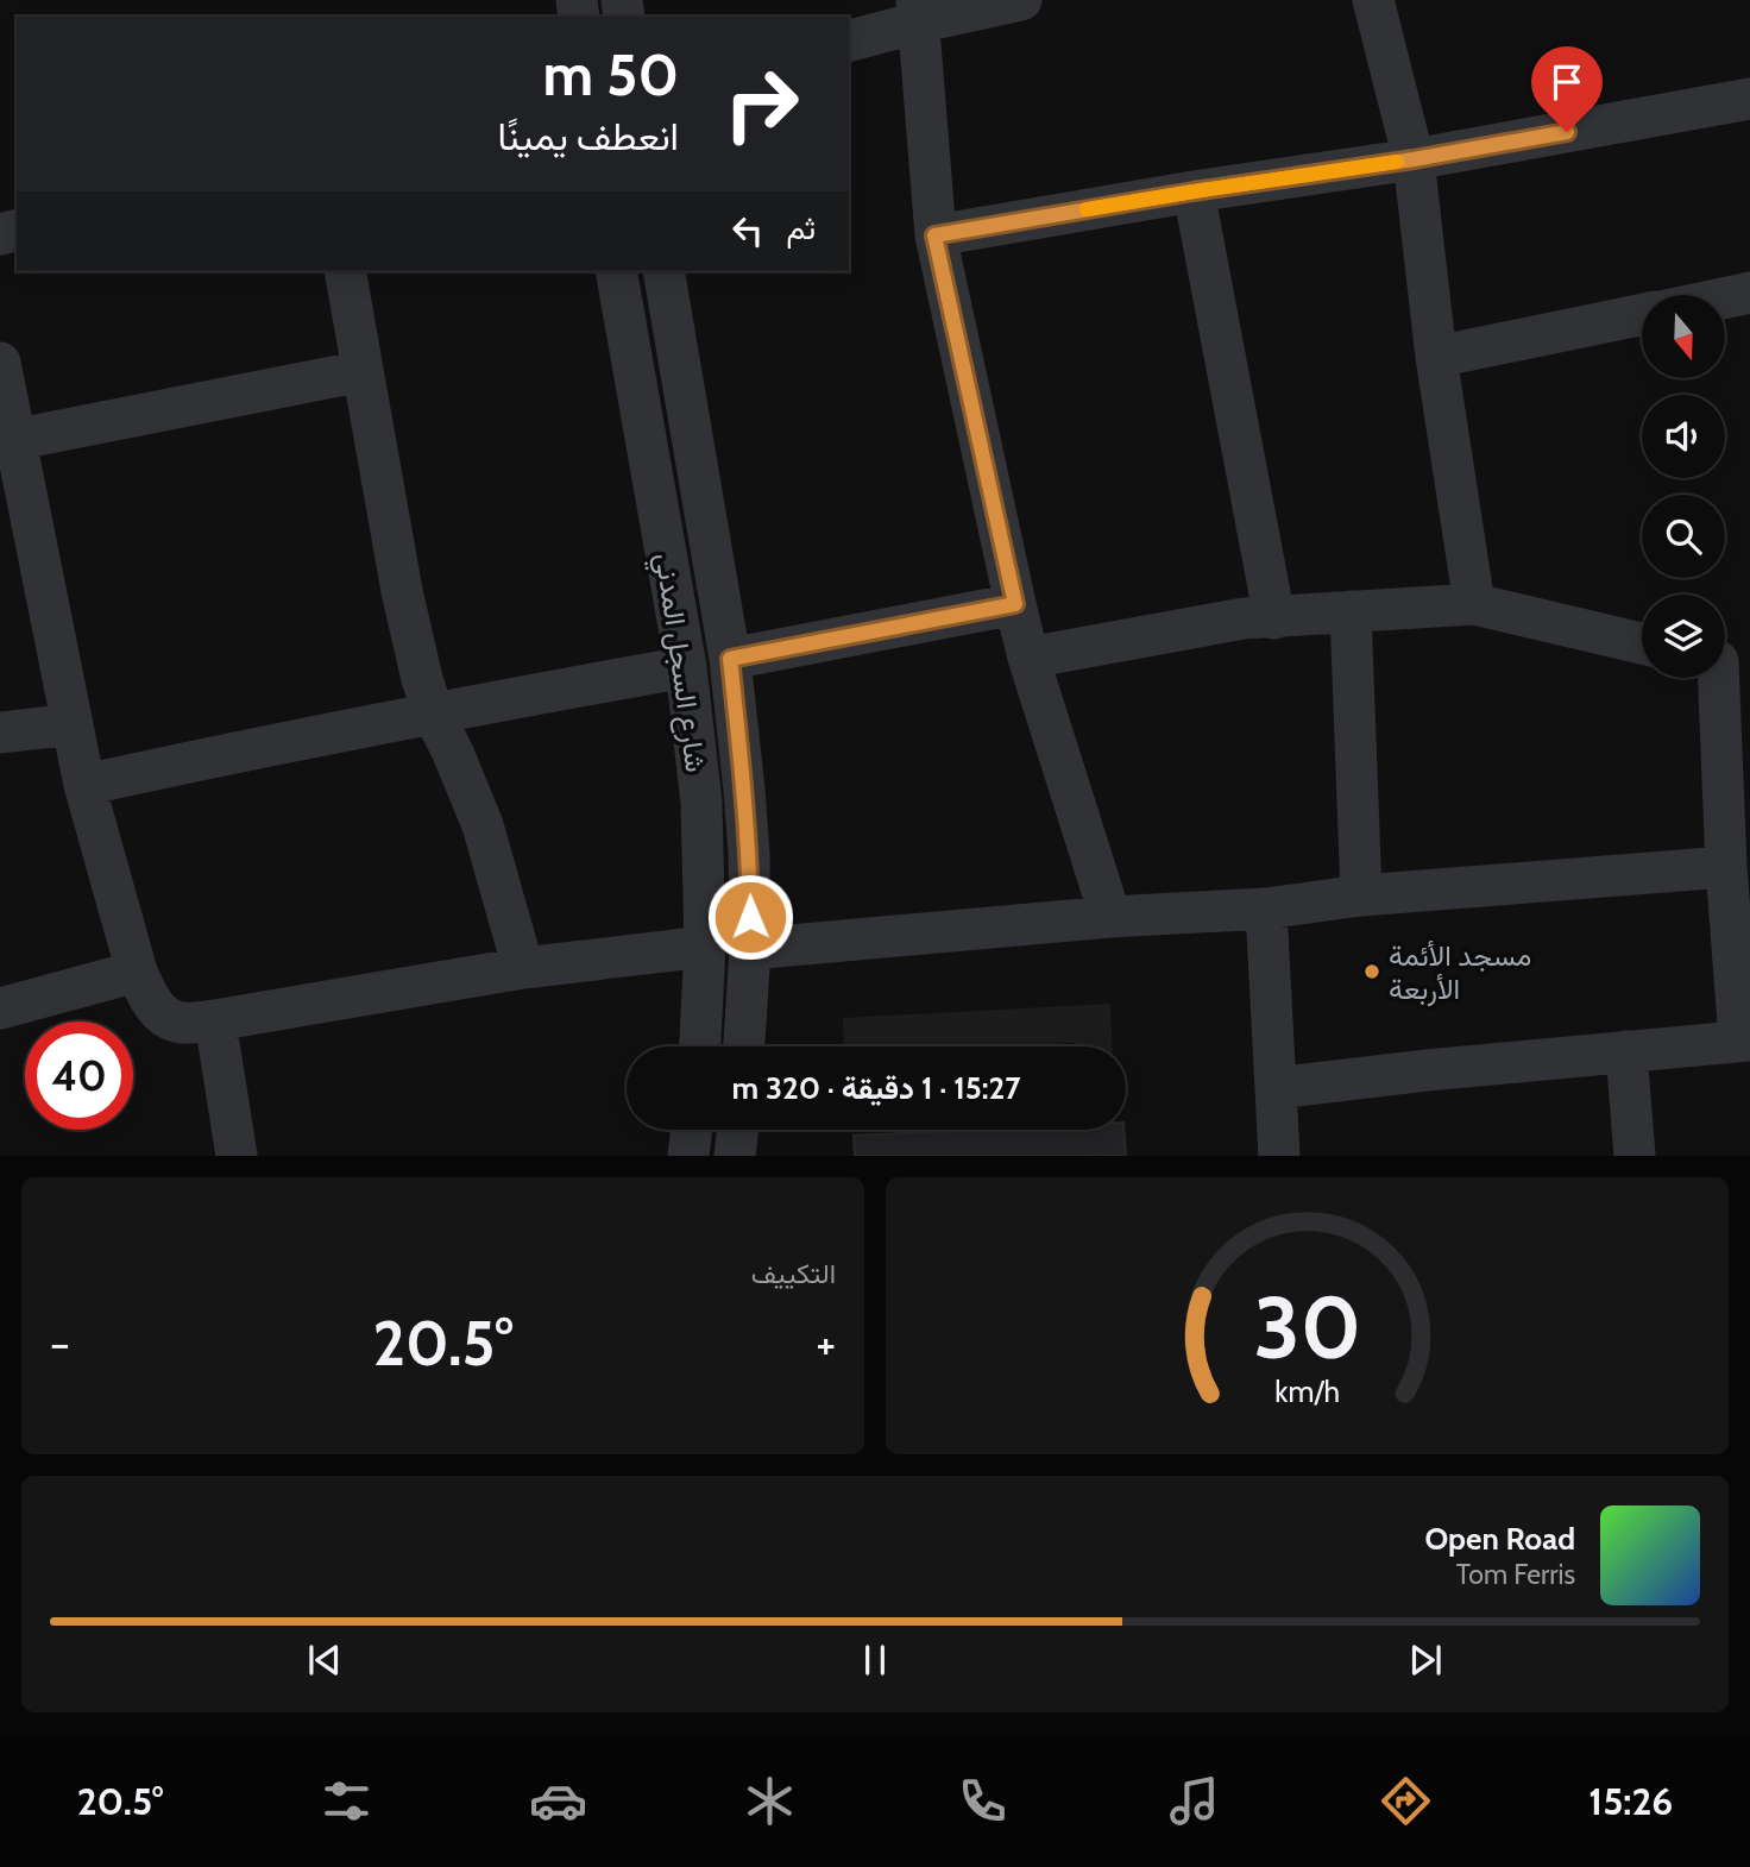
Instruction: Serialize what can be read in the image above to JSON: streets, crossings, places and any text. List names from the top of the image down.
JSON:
{
  "streets": {
    "street": ["شارع السجل المدني"]
  },
  "places": ["مسجد الأئمة الأربعة"],
  "north": "bottom",
  "page": {
    "turn": ["50 m", "انعطف يمينًا"],
    "then": "ثم",
    "limit": "40",
    "trip": "15:27 · 1 دقيقة · 320 m",
    "tile": "التكييف",
    "heat": ["−", "20.5°", "+"],
    "song": ["Open Road", "Tom Ferris"],
    "tabs": ["15:26", "20.5°"],
    "gauge": ["30", "km/h"]
  }
}
